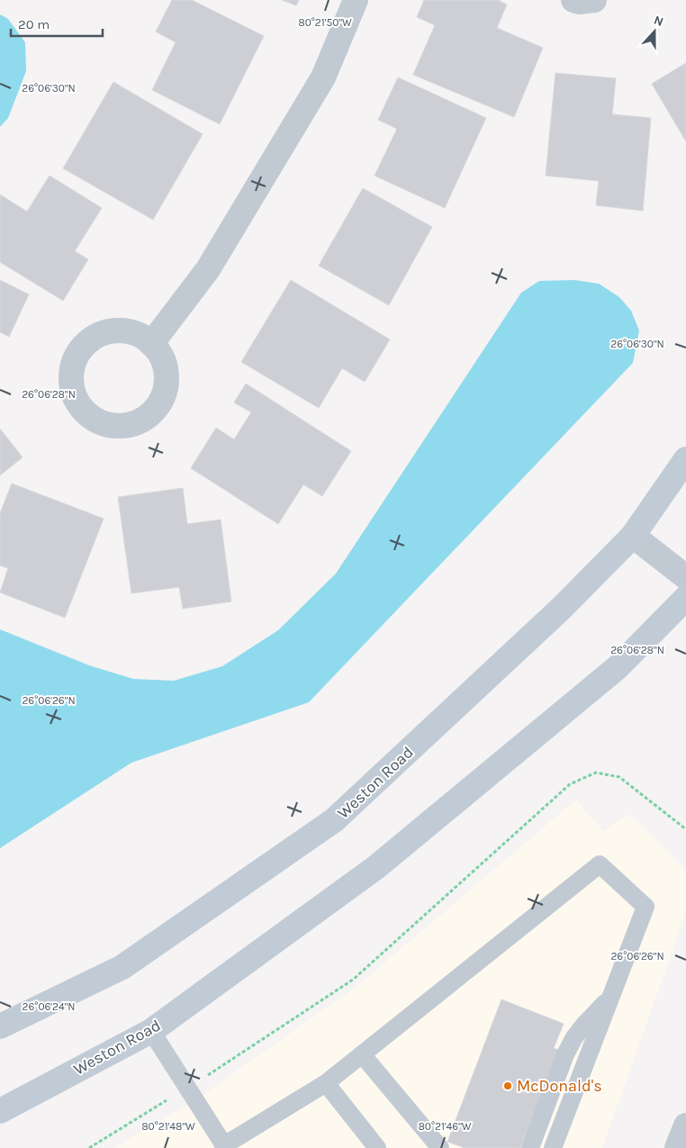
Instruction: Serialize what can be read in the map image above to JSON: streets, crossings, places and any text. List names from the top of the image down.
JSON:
{
  "streets": {
    "main road": ["Weston Road"]
  },
  "places": ["McDonald's"],
  "scale_bar": "20 m",
  "north": "top",
  "coordinates": [
    "80°21'50\"W",
    "26°06'30\"N",
    "26°06'28\"N",
    "26°06'26\"N",
    "26°06'24\"N",
    "80°21'48\"W",
    "80°21'46\"W"
  ]
}
